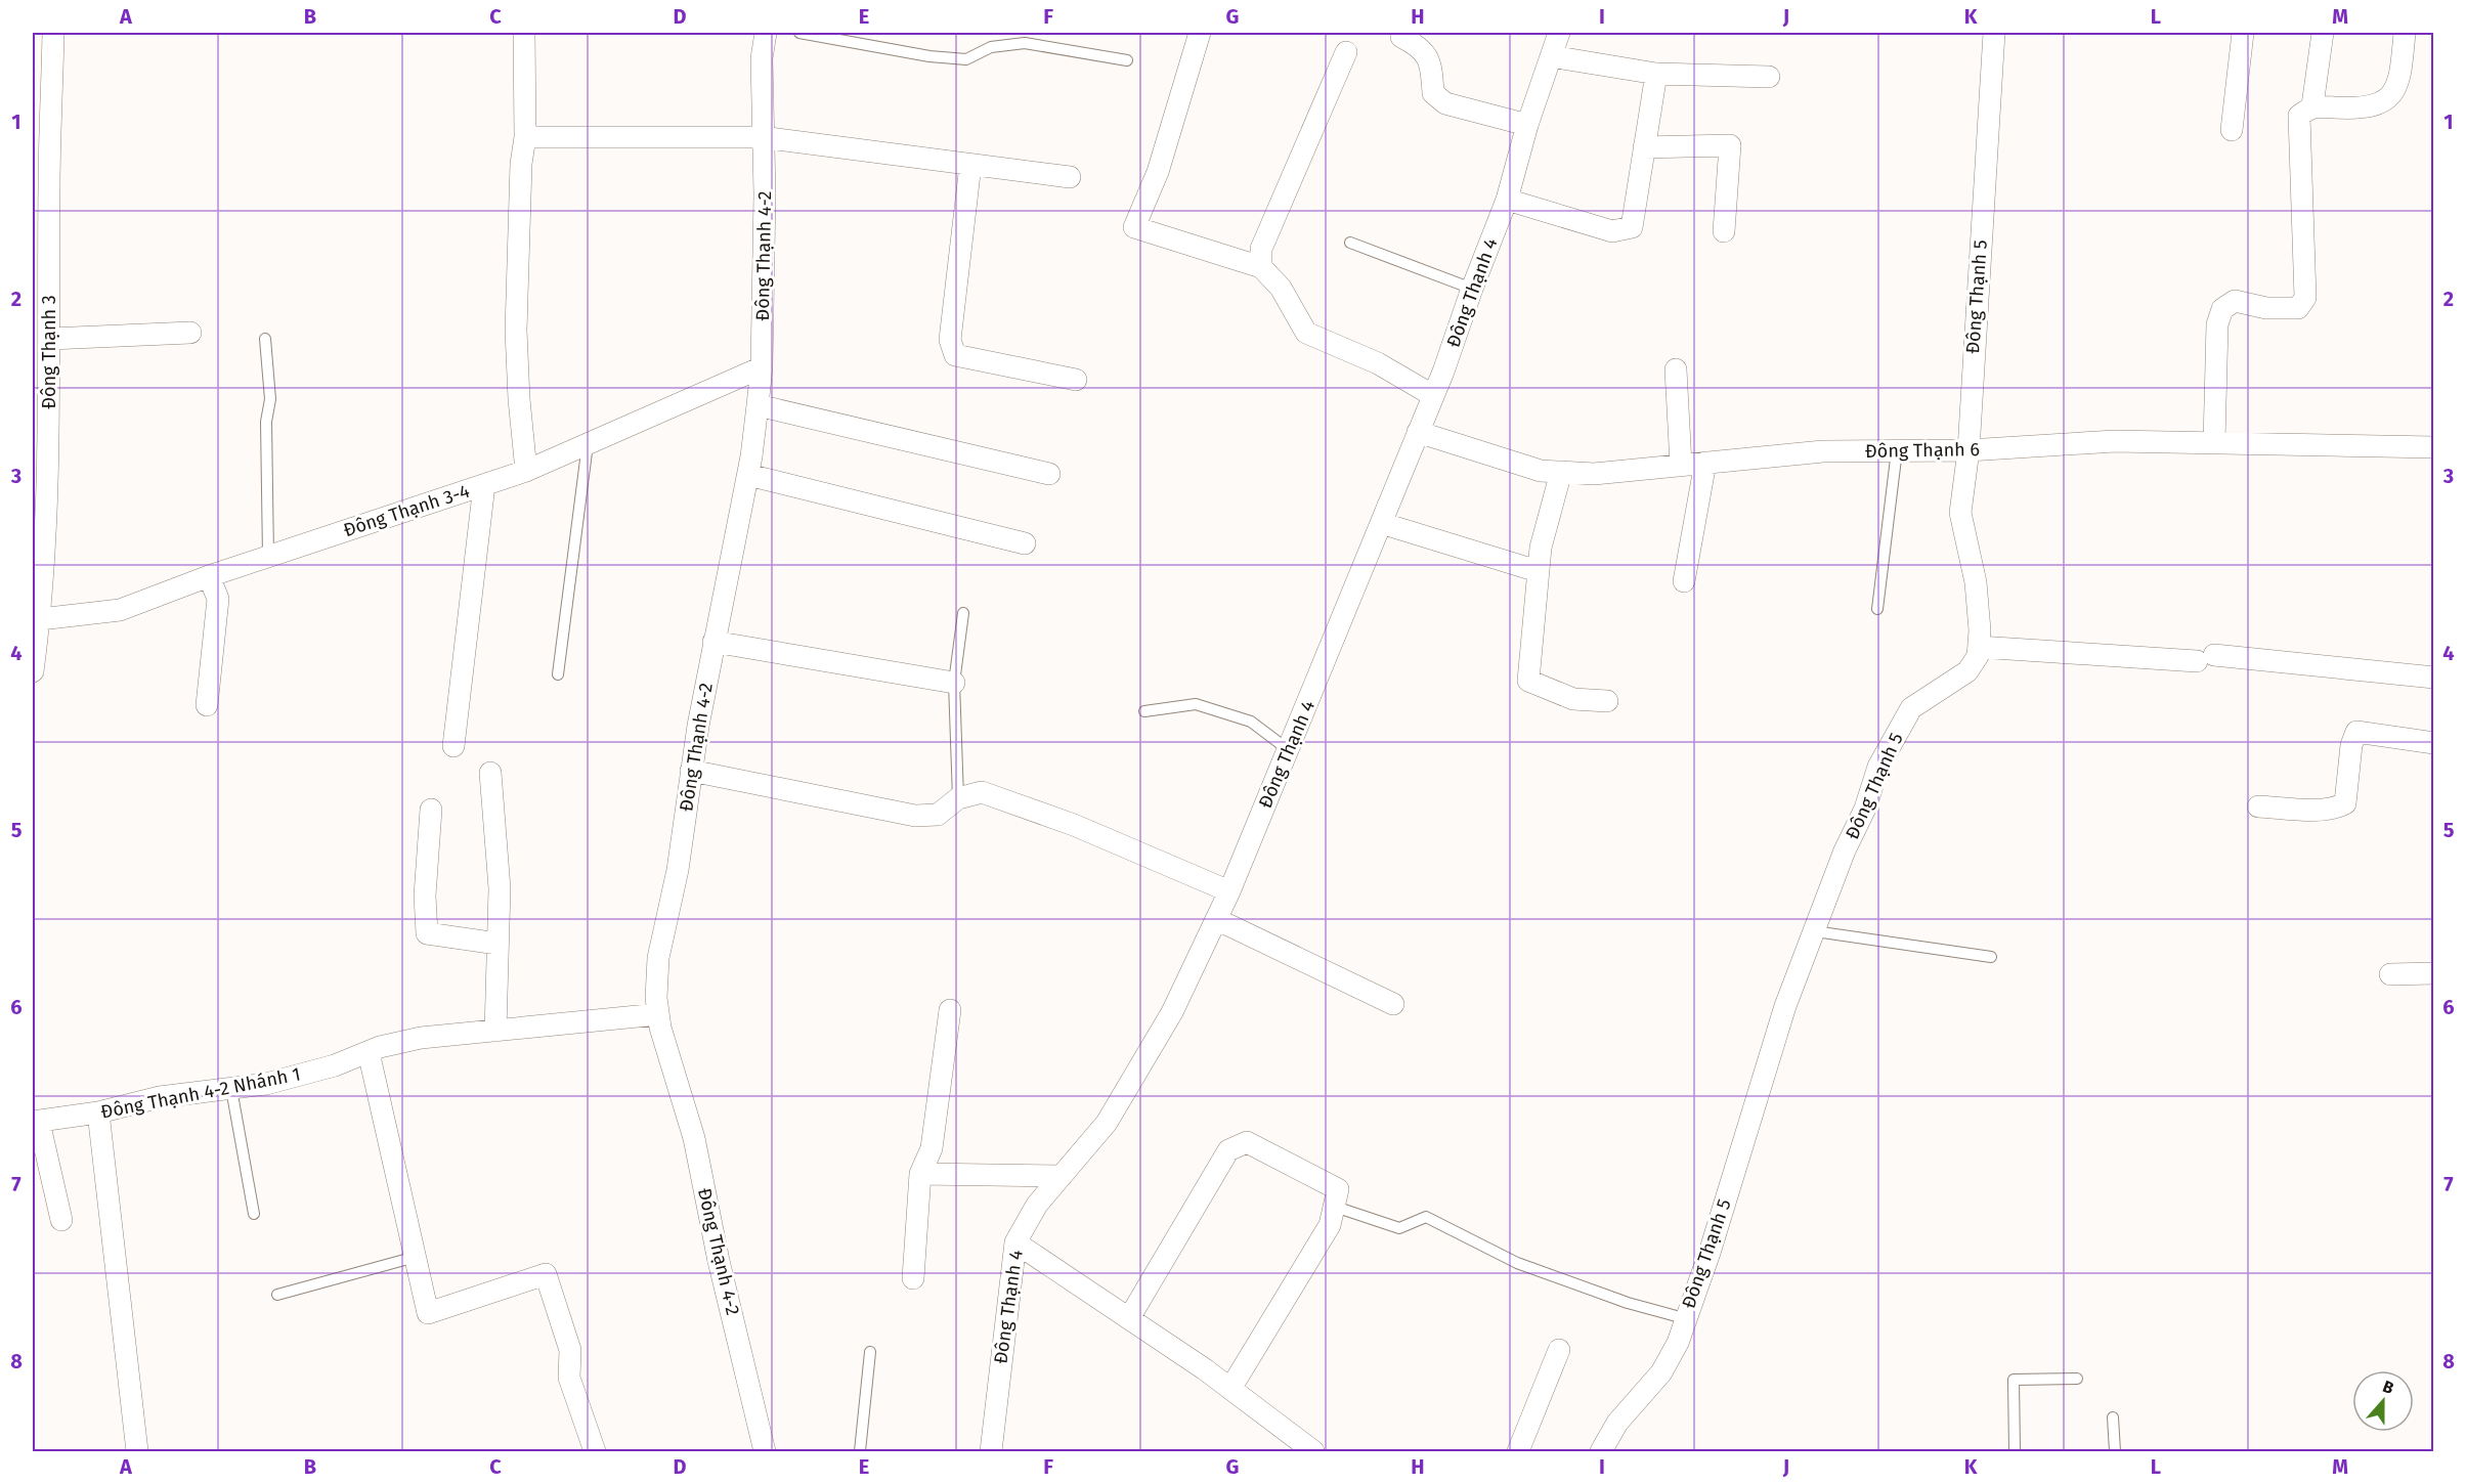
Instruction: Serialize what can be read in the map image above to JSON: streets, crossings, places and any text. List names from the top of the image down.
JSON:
{
  "streets": {
    "street": [
      "Đông Thạnh 4-2",
      "Đông Thạnh 4",
      "Đông Thạnh 5",
      "Đông Thạnh 3",
      "Đông Thạnh 6",
      "Đông Thạnh 3-4",
      "Đông Thạnh 4-2 Nhánh 1"
    ]
  },
  "crossings": [
    ["Đông Thạnh 4-2", "Đông Thạnh 3-4"],
    ["Đông Thạnh 4-2", "Đông Thạnh 4-2 Nhánh 1"],
    ["Đông Thạnh 4", "Đông Thạnh 6"],
    ["Đông Thạnh 5", "Đông Thạnh 6"],
    ["Đông Thạnh 3", "Đông Thạnh 3-4"]
  ],
  "north": "top",
  "grid": {
    "columns": [
      "A",
      "B",
      "C",
      "D",
      "E",
      "F",
      "G",
      "H",
      "I",
      "J",
      "K",
      "L",
      "M"
    ],
    "rows": [
      "1",
      "2",
      "3",
      "4",
      "5",
      "6",
      "7",
      "8"
    ]
  }
}
